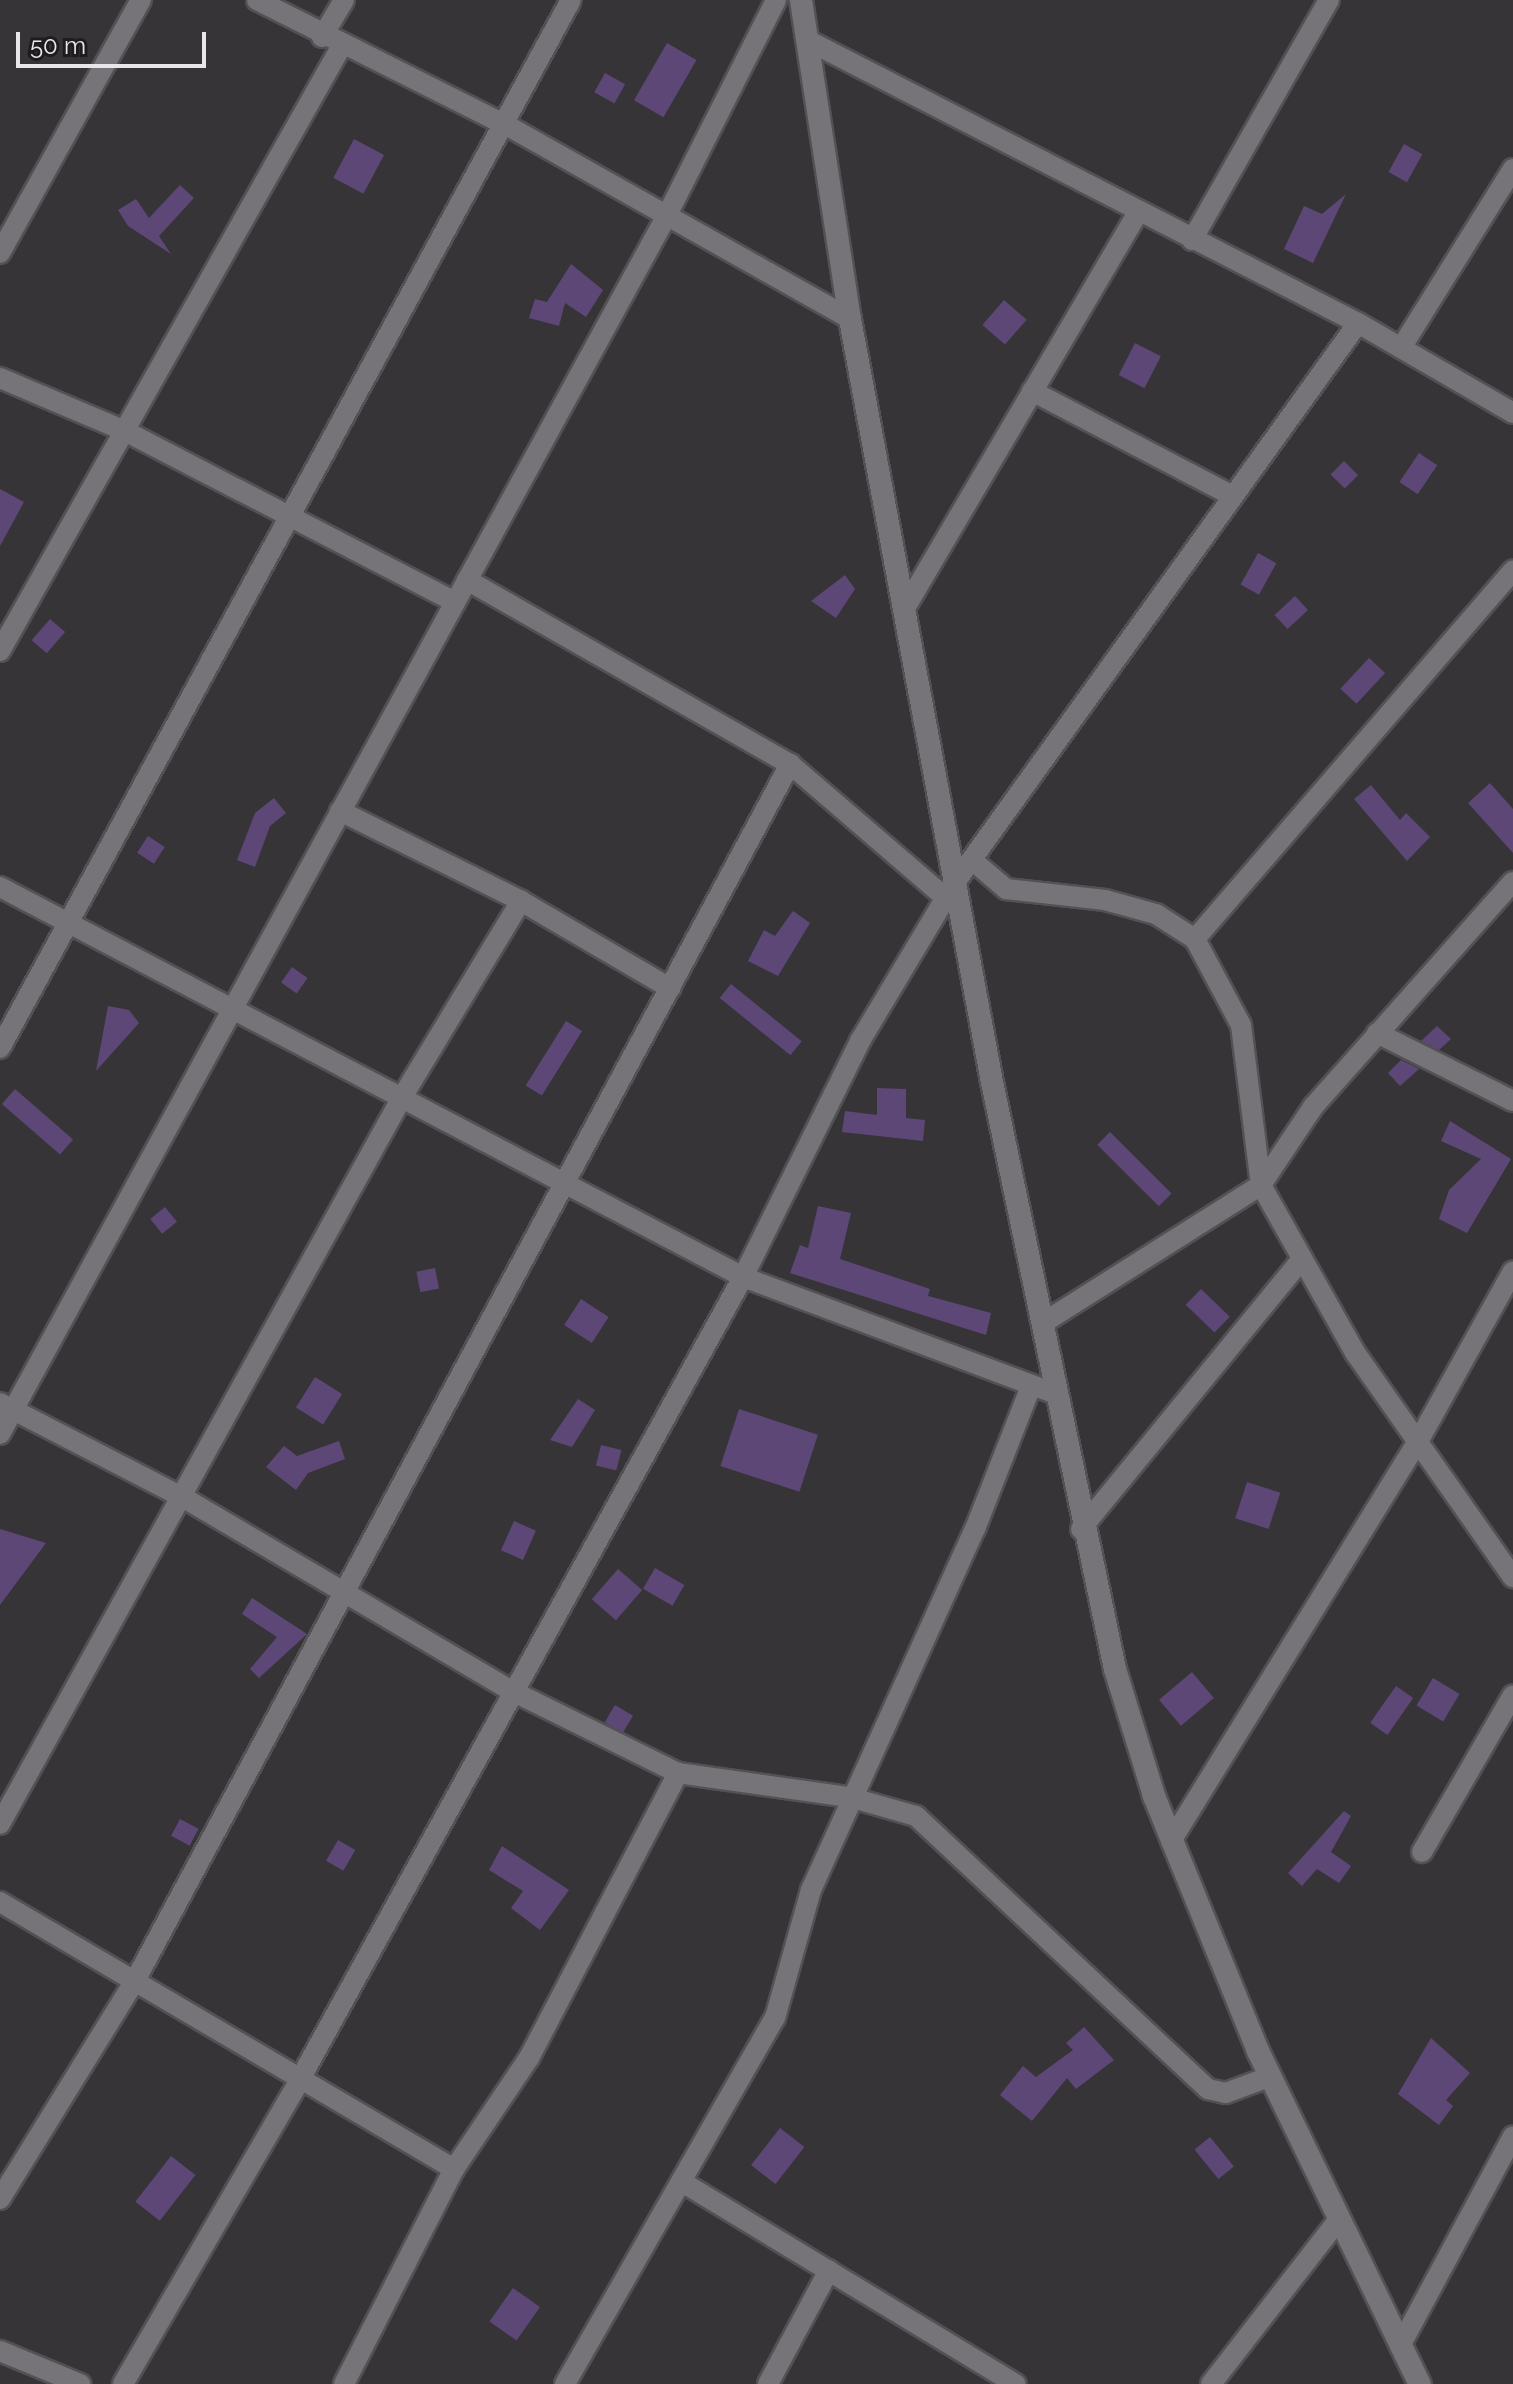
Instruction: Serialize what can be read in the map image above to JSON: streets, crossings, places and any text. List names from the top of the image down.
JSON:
{
  "scale_bar": "50 m"
}
